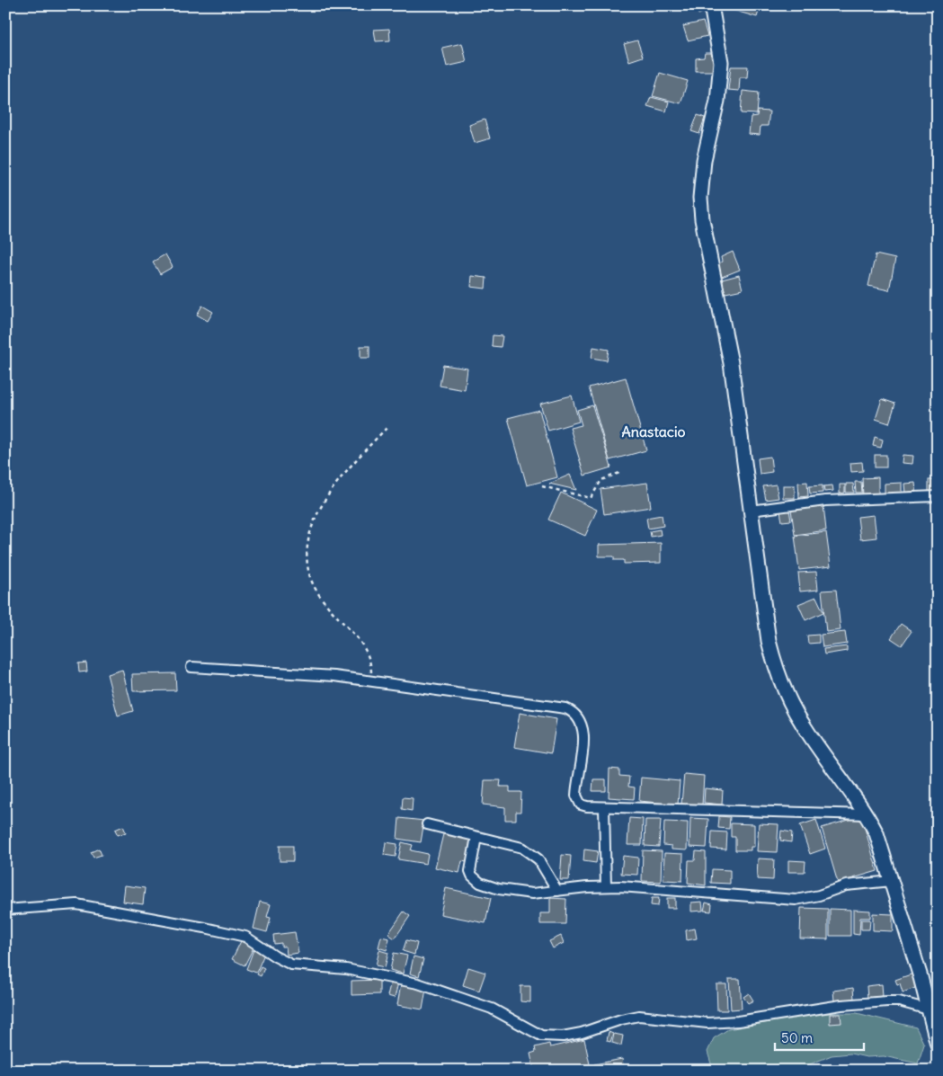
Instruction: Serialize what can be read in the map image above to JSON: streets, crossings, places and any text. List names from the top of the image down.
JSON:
{
  "districts": ["Anastacio"],
  "scale_bar": "50 m"
}
